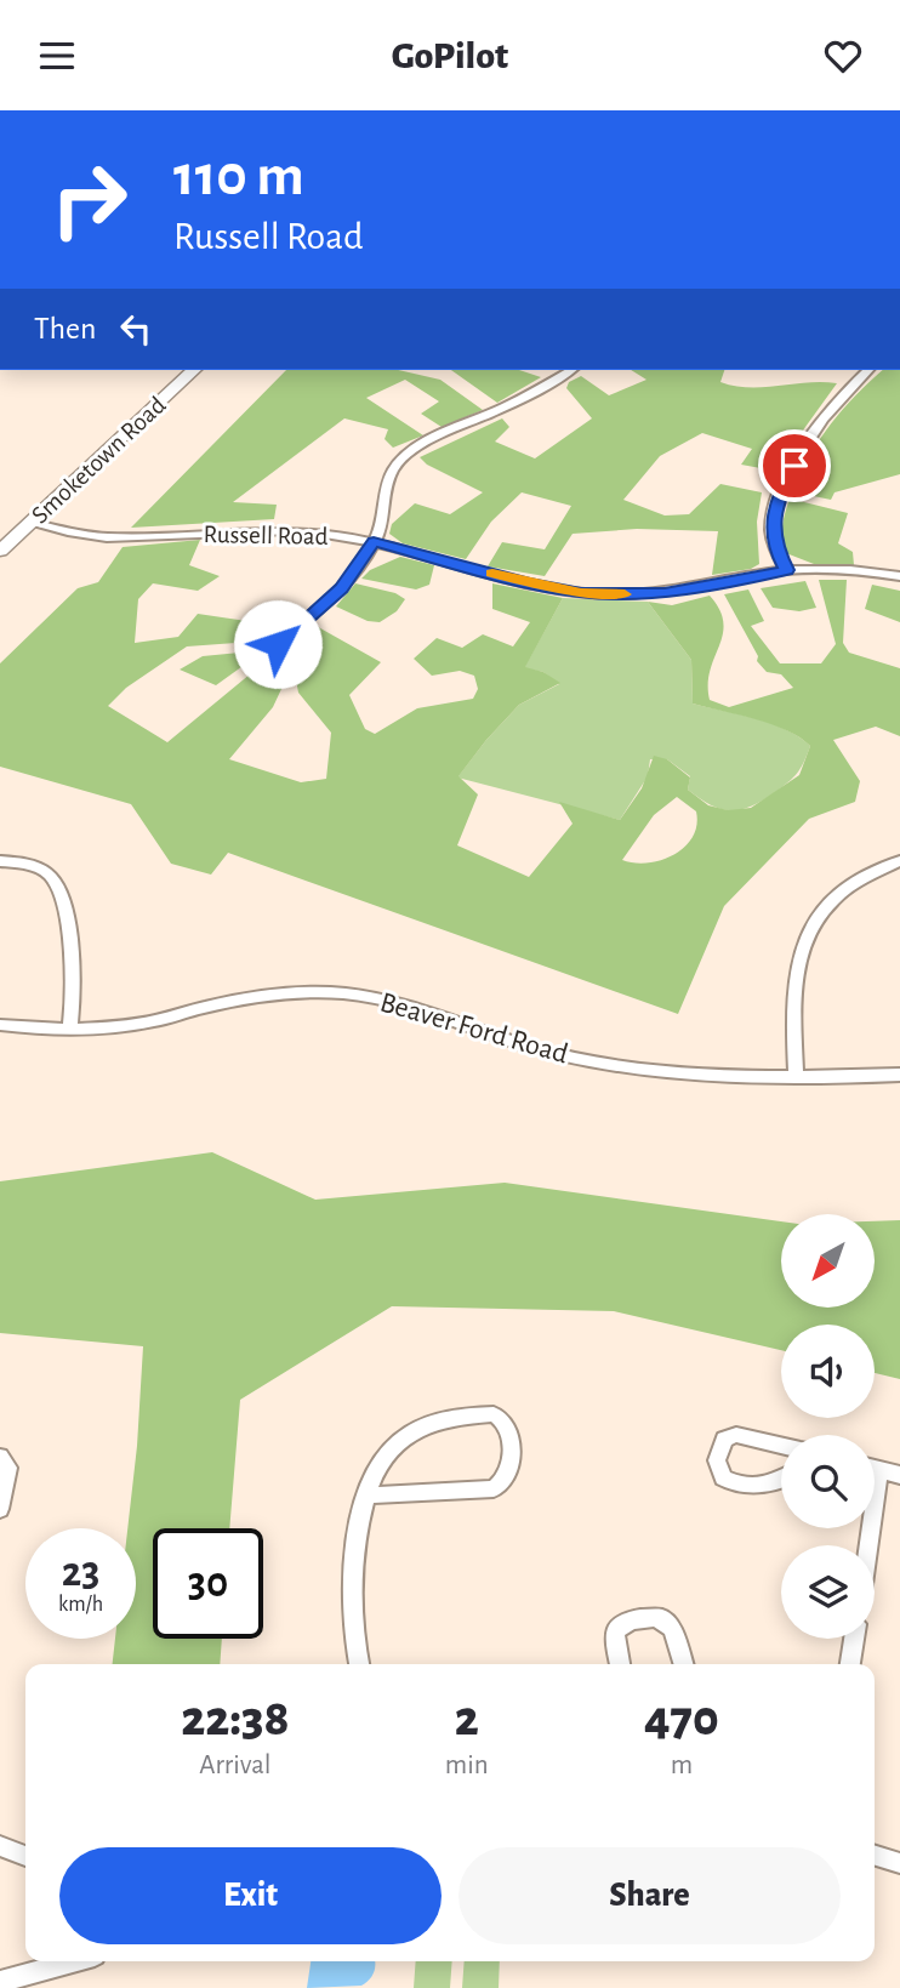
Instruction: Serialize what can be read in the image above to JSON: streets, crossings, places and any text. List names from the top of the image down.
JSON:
{
  "streets": {
    "main road": ["Smoketown Road"],
    "street": ["Russell Road", "Beaver Ford Road"]
  },
  "crossings": [
    ["Smoketown Road", "Russell Road"]
  ],
  "north": "bottom left",
  "page": {
    "header": "GoPilot",
    "turn": ["110 m", "Russell Road"],
    "then": "Then",
    "speed": "23 km/h",
    "limit": "30",
    "eta": [
      "22:38",
      "Arrival",
      "2",
      "min",
      "470",
      "m"
    ],
    "buttons": ["Exit", "Share"]
  }
}
